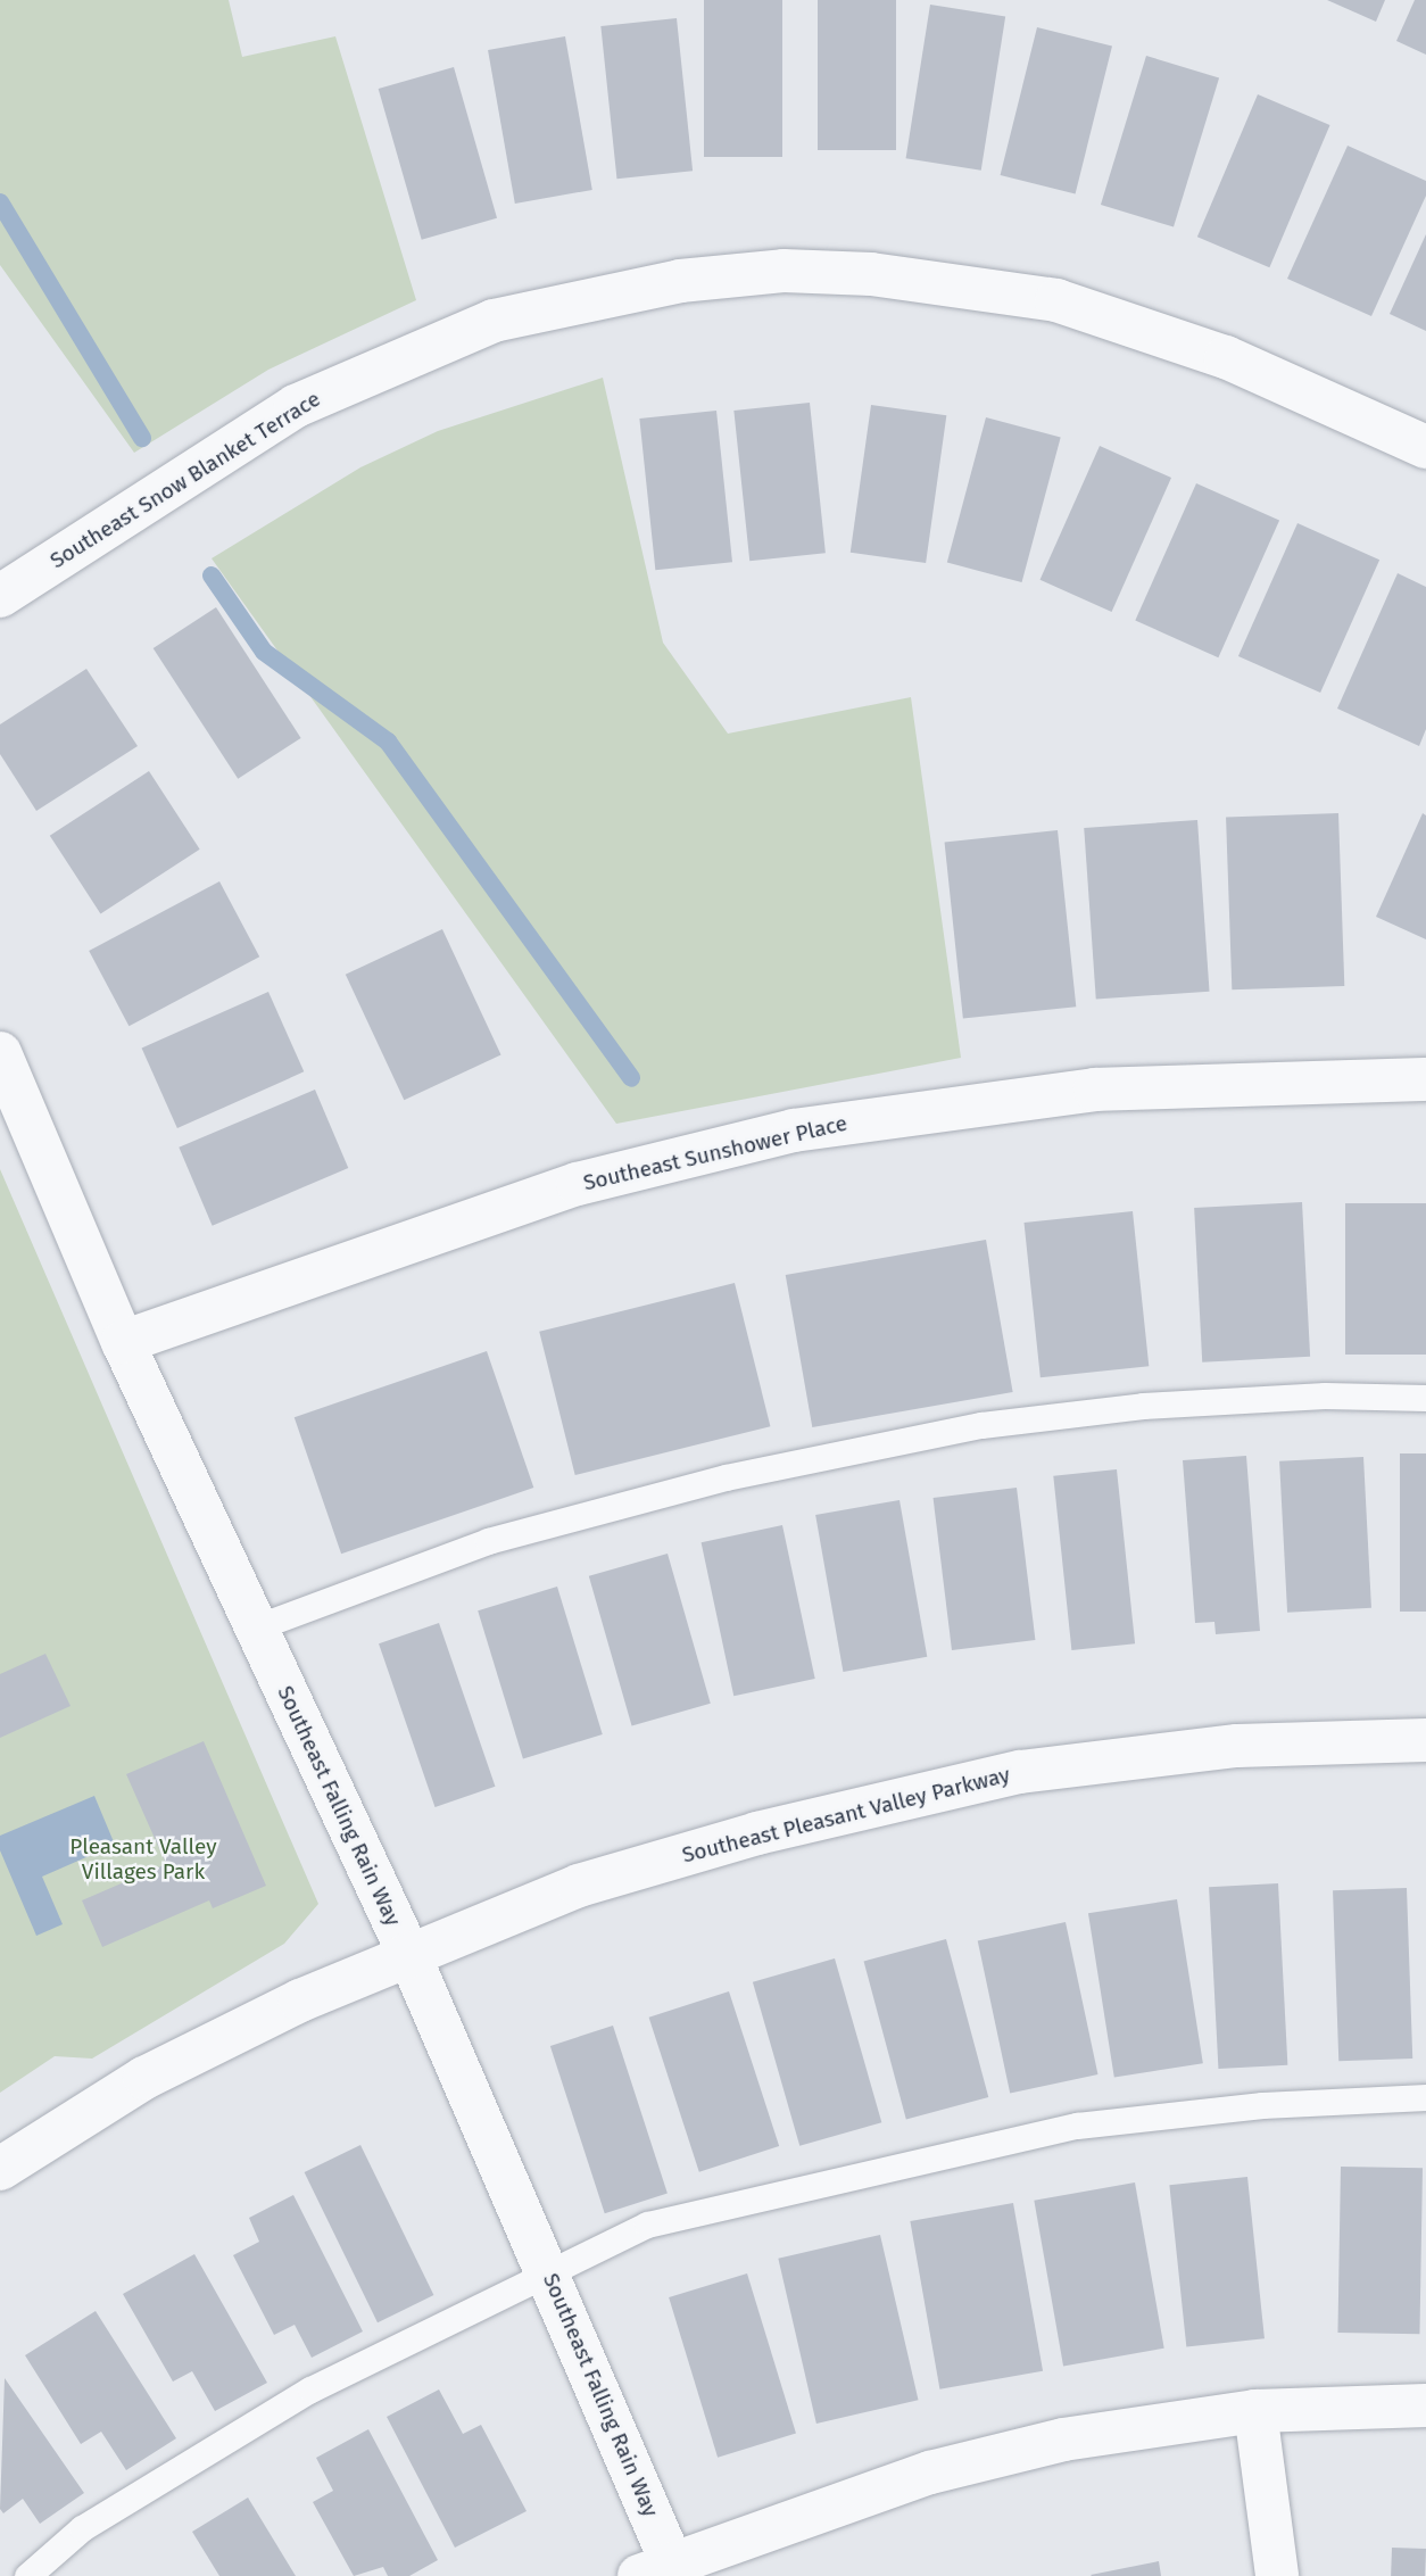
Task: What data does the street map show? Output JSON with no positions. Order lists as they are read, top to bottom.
{
  "streets": {
    "street": [
      "Southeast Snow Blanket Terrace",
      "Southeast Sunshower Place",
      "Southeast Falling Rain Way",
      "Southeast Pleasant Valley Parkway"
    ]
  },
  "crossings": [
    ["Southeast Sunshower Place", "Southeast Falling Rain Way"],
    ["Southeast Falling Rain Way", "Southeast Pleasant Valley Parkway"]
  ],
  "parks": ["Pleasant Valley Villages Park"]
}
